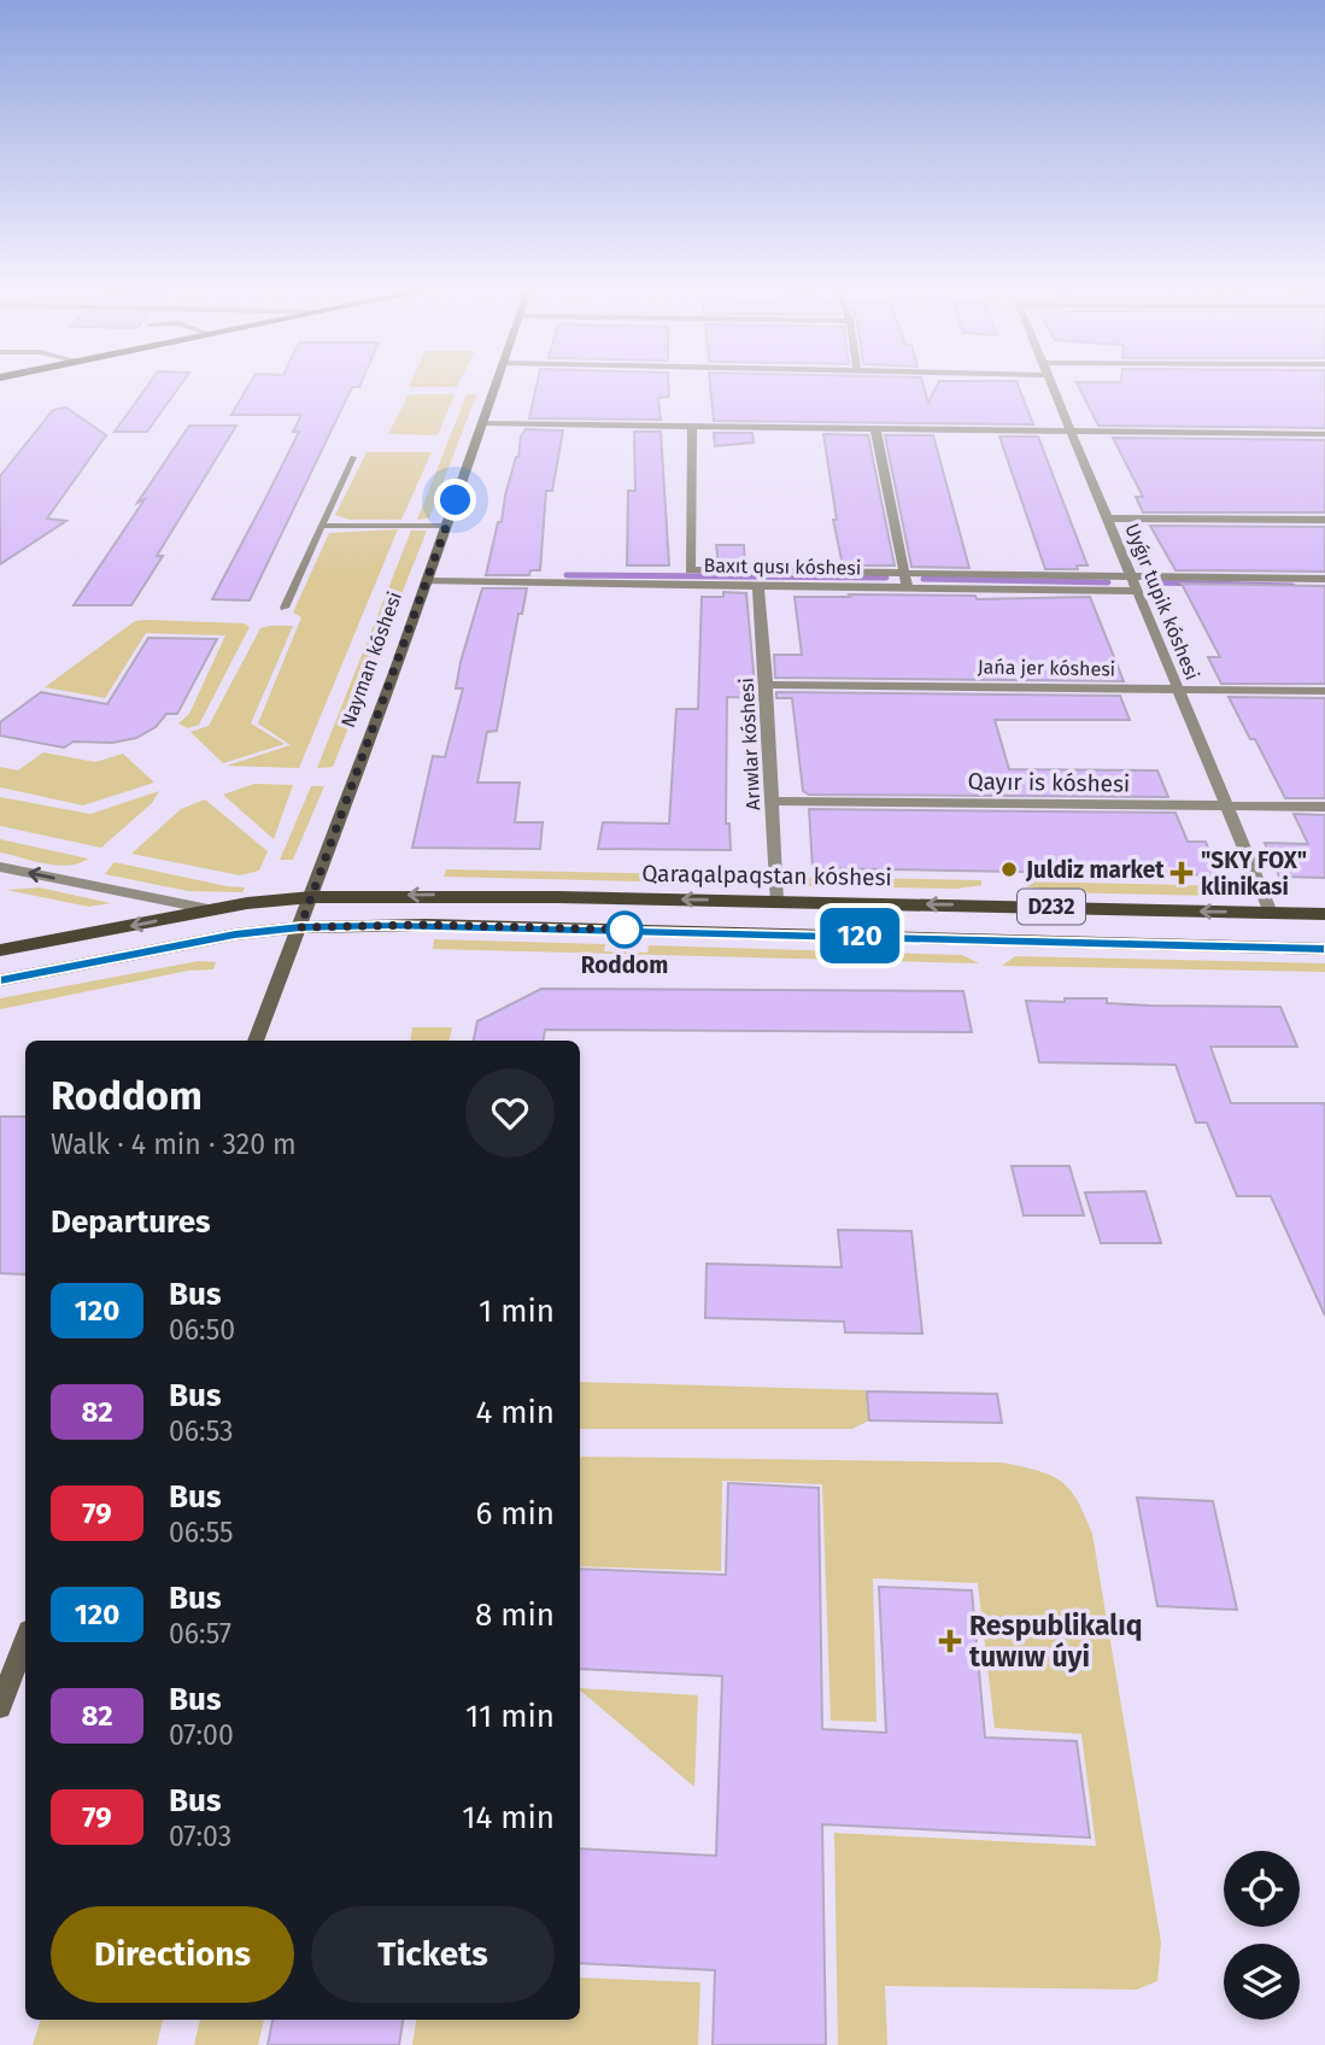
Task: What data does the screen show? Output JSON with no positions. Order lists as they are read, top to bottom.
{
  "streets": {
    "main road": ["Nayman kóshesi", "Qaraqalpaqstan kóshesi", "D232"],
    "street": [
      "Baxıt qusı kóshesi",
      "Uyǵır tupik kóshesi",
      "Jańa jer kóshesi",
      "Arıwlar kóshesi",
      "Qayır is kóshesi"
    ]
  },
  "crossings": [
    ["Baxıt qusı kóshesi", "Uyǵır tupik kóshesi"],
    ["Baxıt qusı kóshesi", "Nayman kóshesi"],
    ["Baxıt qusı kóshesi", "Arıwlar kóshesi"],
    ["Uyǵır tupik kóshesi", "Jańa jer kóshesi"],
    ["Uyǵır tupik kóshesi", "Qayır is kóshesi"],
    ["Uyǵır tupik kóshesi", "Qaraqalpaqstan kóshesi"],
    ["Nayman kóshesi", "Qaraqalpaqstan kóshesi"],
    ["Nayman kóshesi", "D232"],
    ["Jańa jer kóshesi", "Arıwlar kóshesi"],
    ["Arıwlar kóshesi", "Qayır is kóshesi"],
    ["Arıwlar kóshesi", "Qaraqalpaqstan kóshesi"]
  ],
  "places": {
    "other": ["Juldiz market", "Roddom"],
    "health": ["\"SKY FOX\" klinikasi", "Respublikalıq tuwıw úyi"]
  },
  "lines": ["bus line 120"],
  "page": {
    "on_map": "120",
    "heading": [
      ["Roddom", "Walk · 4 min · 320 m"],
      "Departures"
    ],
    "list": [
      {
        "mark": "120",
        "name": "Bus",
        "note": "06:50",
        "value": "1 min"
      },
      {
        "mark": "82",
        "name": "Bus",
        "note": "06:53",
        "value": "4 min"
      },
      {
        "mark": "79",
        "name": "Bus",
        "note": "06:55",
        "value": "6 min"
      },
      {
        "mark": "120",
        "name": "Bus",
        "note": "06:57",
        "value": "8 min"
      },
      {
        "mark": "82",
        "name": "Bus",
        "note": "07:00",
        "value": "11 min"
      },
      {
        "mark": "79",
        "name": "Bus",
        "note": "07:03",
        "value": "14 min"
      }
    ],
    "buttons": ["Directions", "Tickets"]
  }
}
